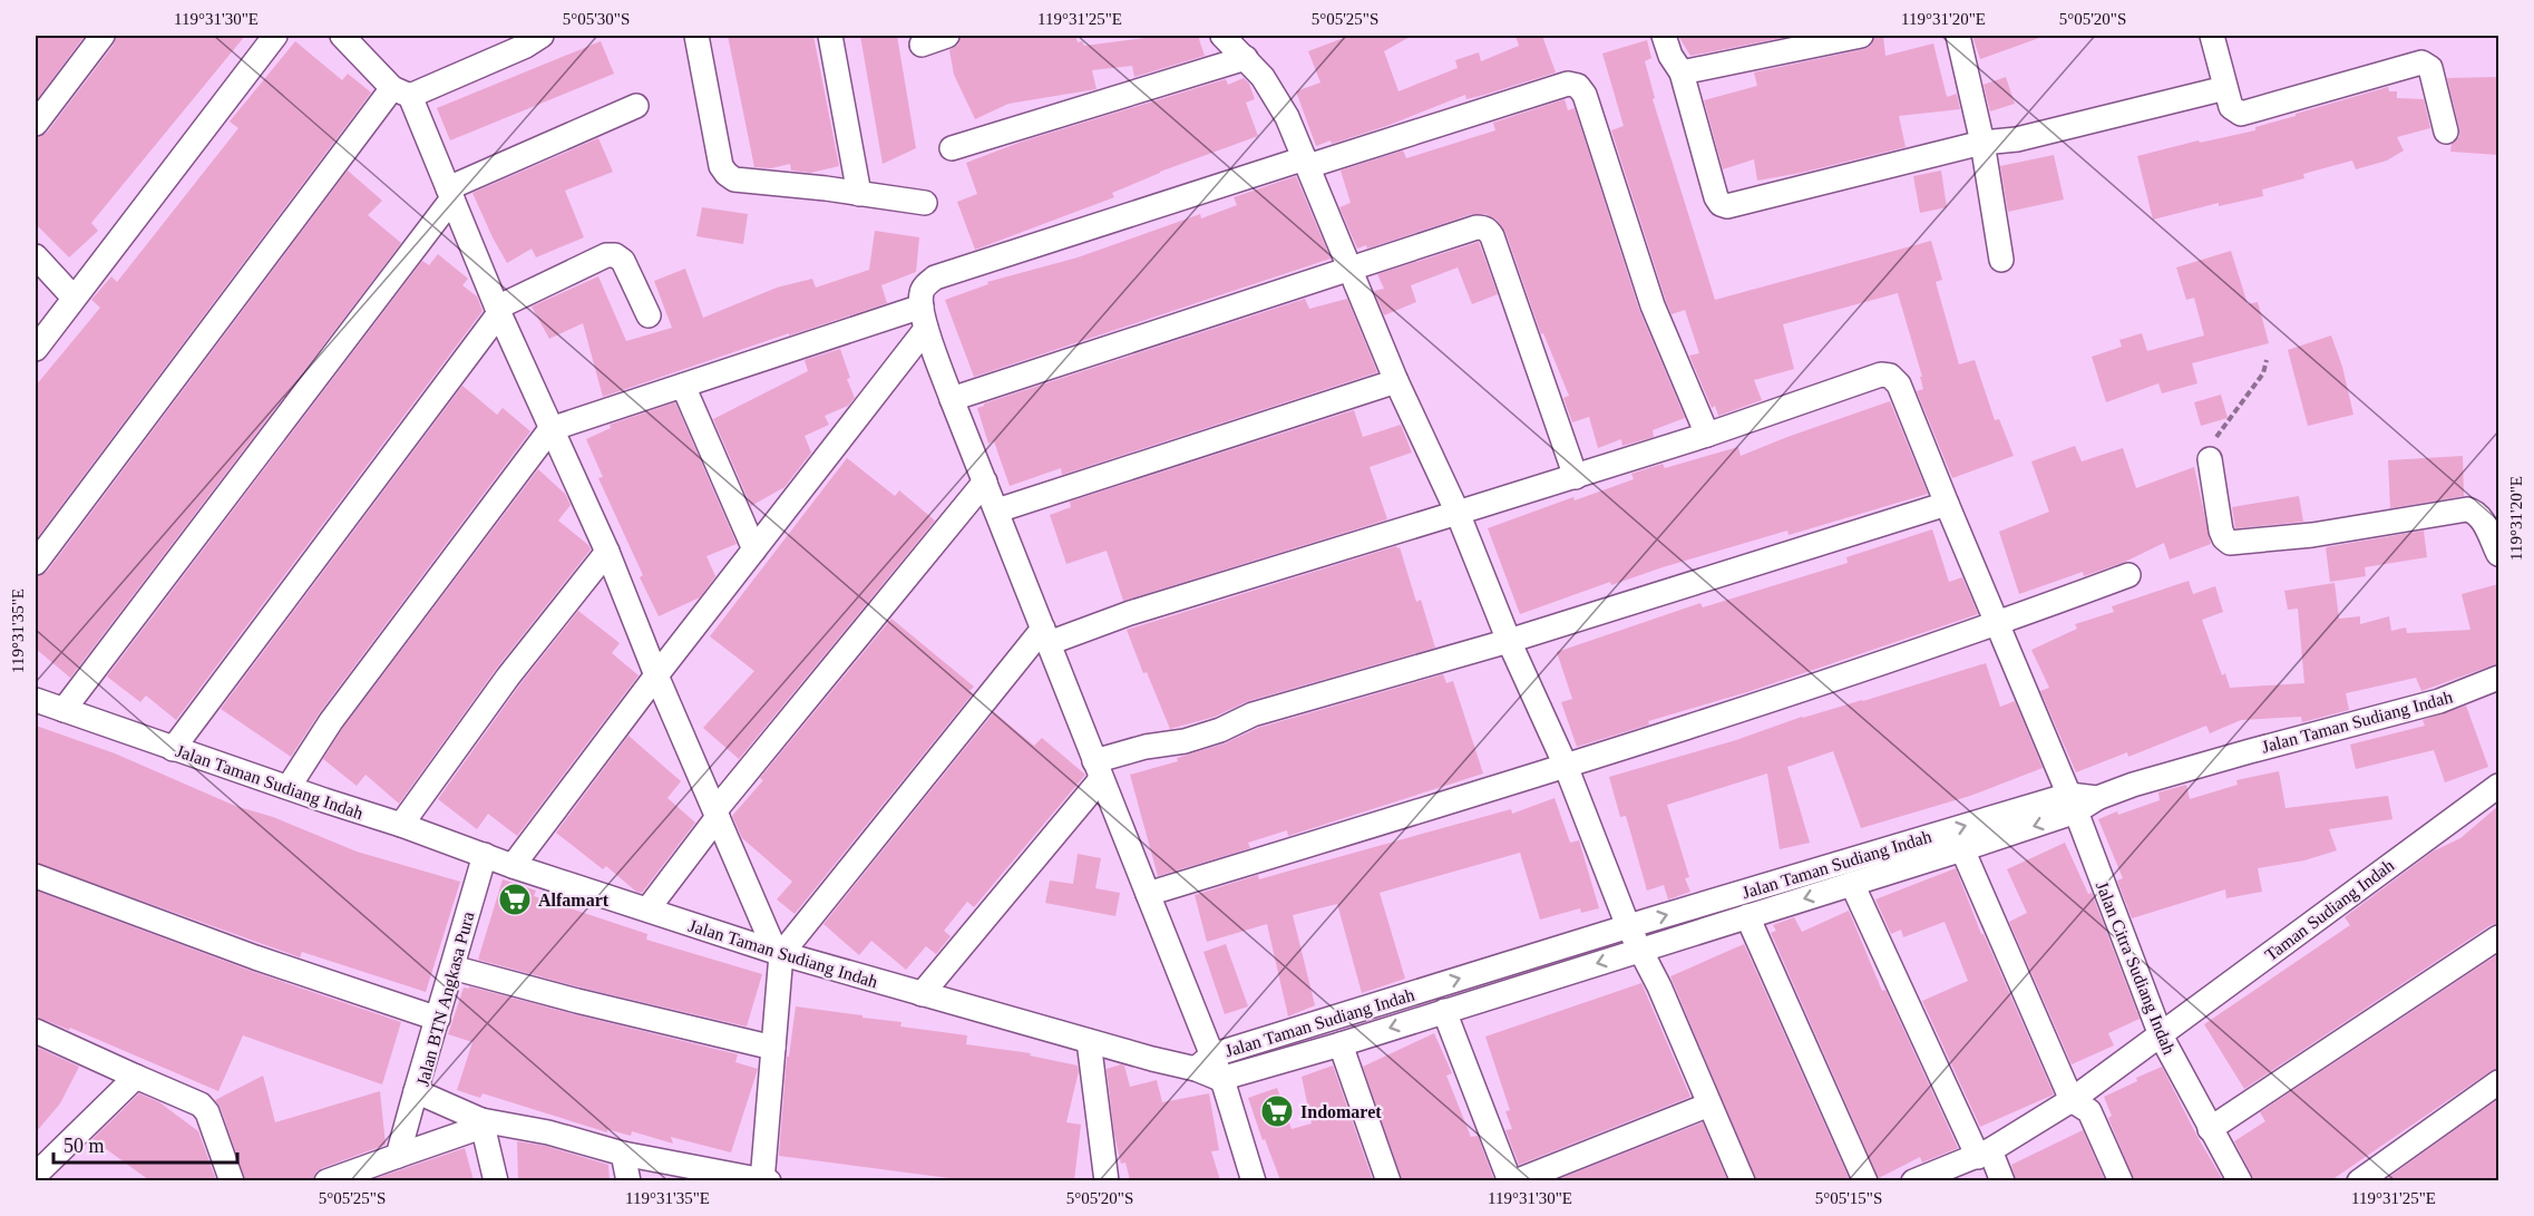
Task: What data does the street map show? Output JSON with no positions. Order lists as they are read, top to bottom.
{
  "streets": {
    "street": [
      "Jalan Taman Sudiang Indah",
      "Taman Sudiang Indah",
      "Jalan Citra Sudiang Indah",
      "Jalan BTN Angkasa Pura"
    ]
  },
  "crossings": [
    ["Jalan Taman Sudiang Indah", "Jalan Citra Sudiang Indah"],
    ["Jalan Taman Sudiang Indah", "Jalan BTN Angkasa Pura"],
    ["Taman Sudiang Indah", "Jalan Citra Sudiang Indah"]
  ],
  "places": {
    "supermarket": ["Alfamart", "Indomaret"]
  },
  "scale_bar": "50 m",
  "coordinates": [
    "119°31'30\"E",
    "5°05'30\"S",
    "119°31'25\"E",
    "5°05'25\"S",
    "119°31'20\"E",
    "5°05'20\"S",
    "119°31'35\"E",
    "5°05'15\"S"
  ]
}
